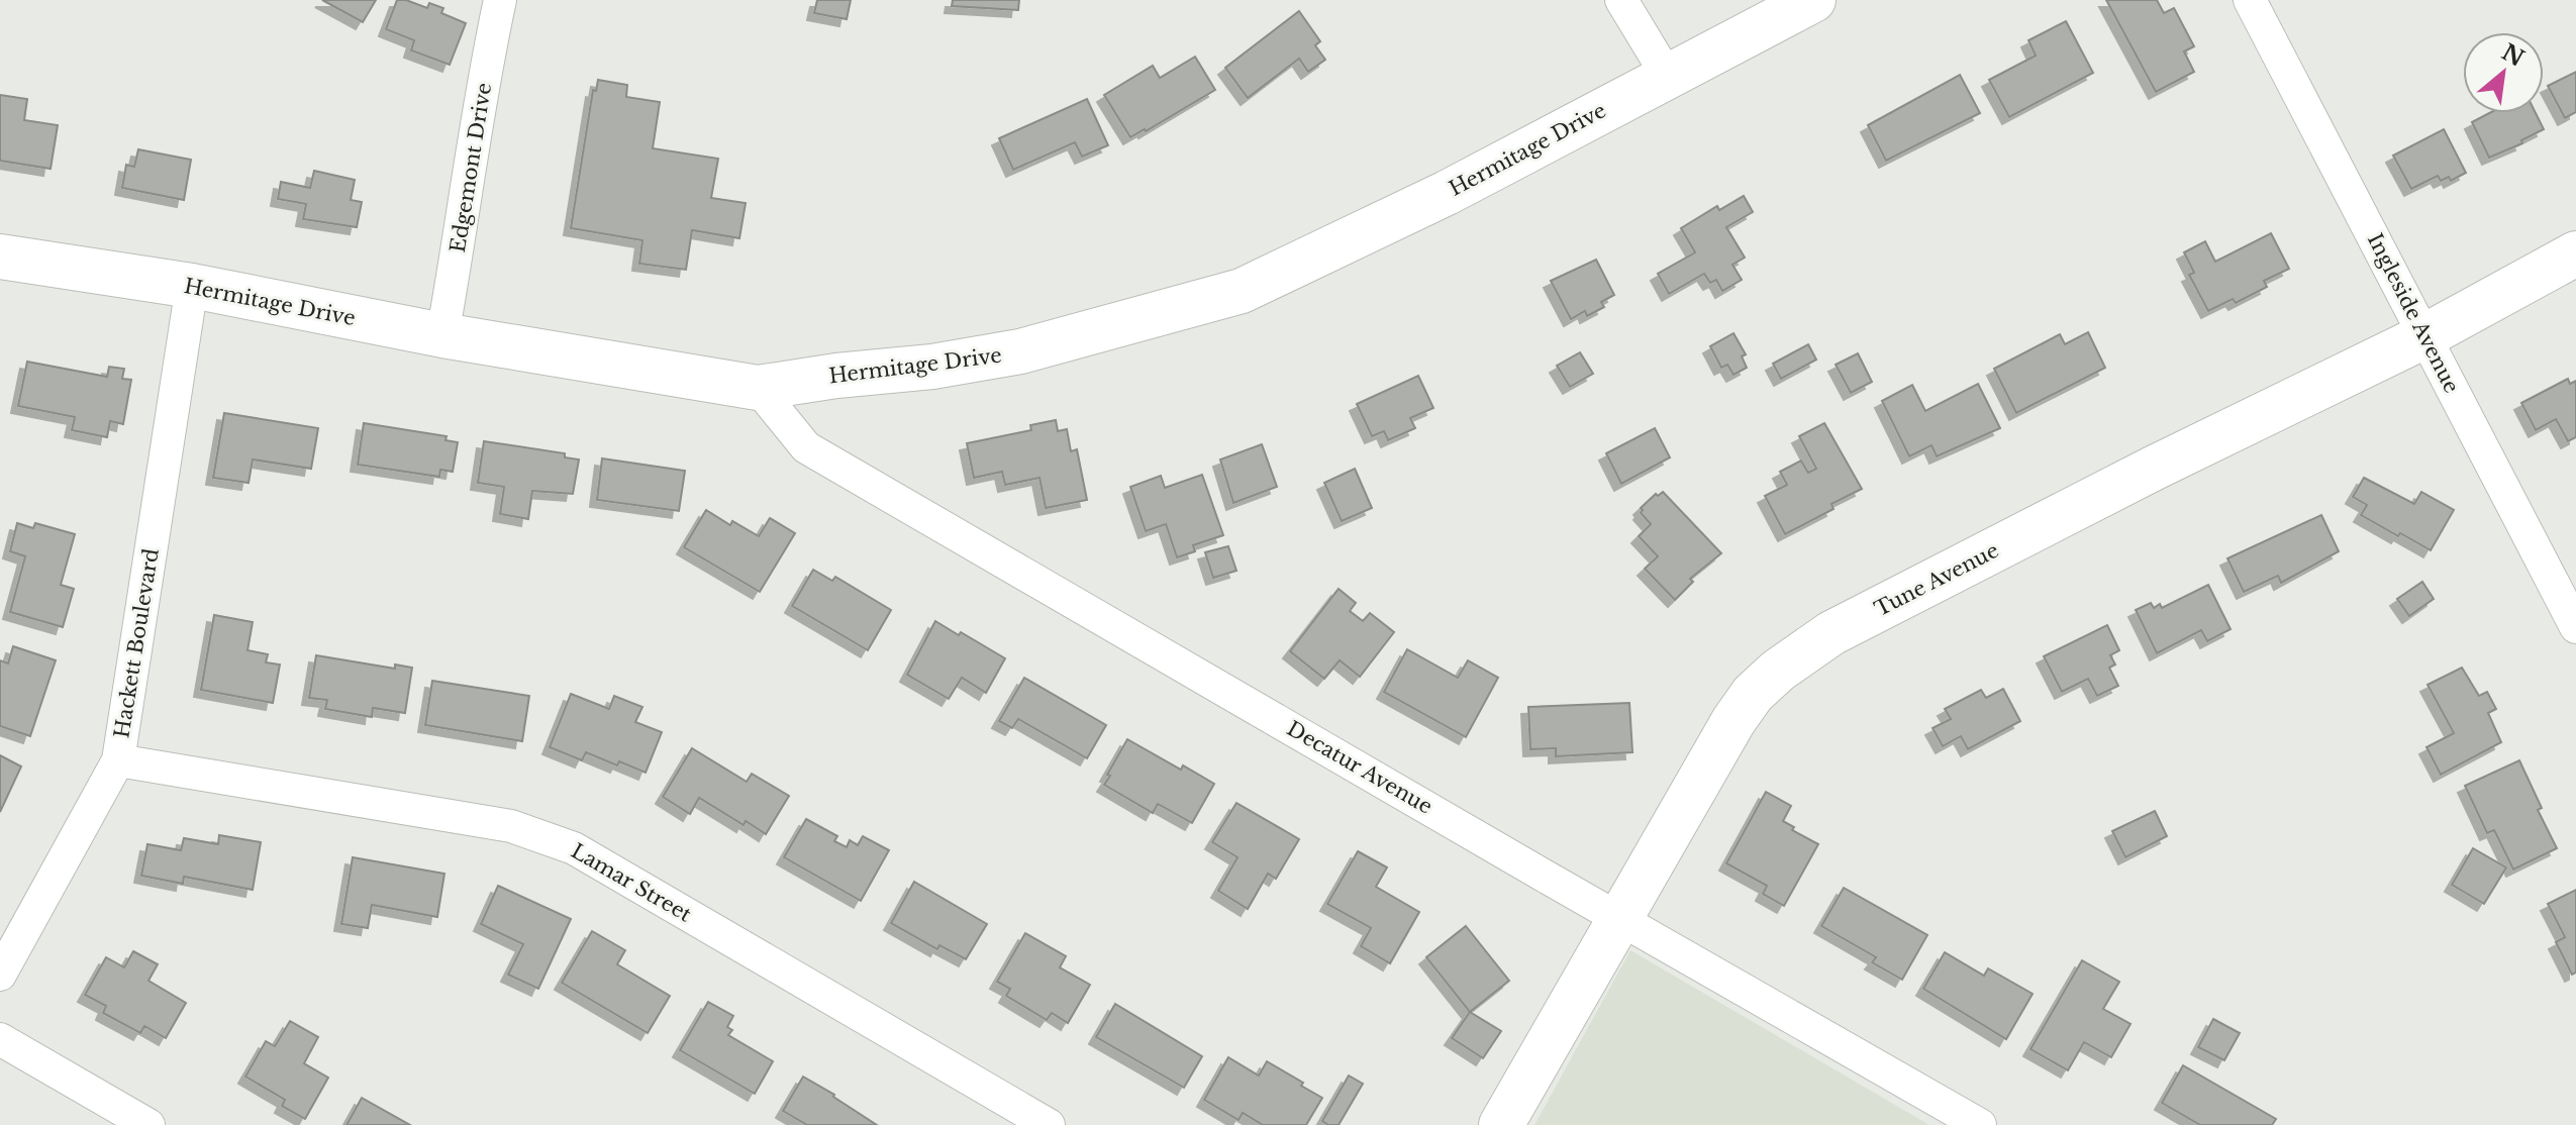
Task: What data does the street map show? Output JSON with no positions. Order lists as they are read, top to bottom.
{
  "streets": {
    "street": [
      "Hermitage Drive",
      "Edgemont Drive",
      "Ingleside Avenue",
      "Tune Avenue",
      "Hackett Boulevard",
      "Decatur Avenue",
      "Lamar Street"
    ]
  },
  "crossings": [
    ["Hermitage Drive", "Edgemont Drive"],
    ["Hermitage Drive", "Hackett Boulevard"],
    ["Hermitage Drive", "Decatur Avenue"],
    ["Ingleside Avenue", "Tune Avenue"],
    ["Tune Avenue", "Decatur Avenue"],
    ["Hackett Boulevard", "Lamar Street"]
  ],
  "north": "top right"
}
